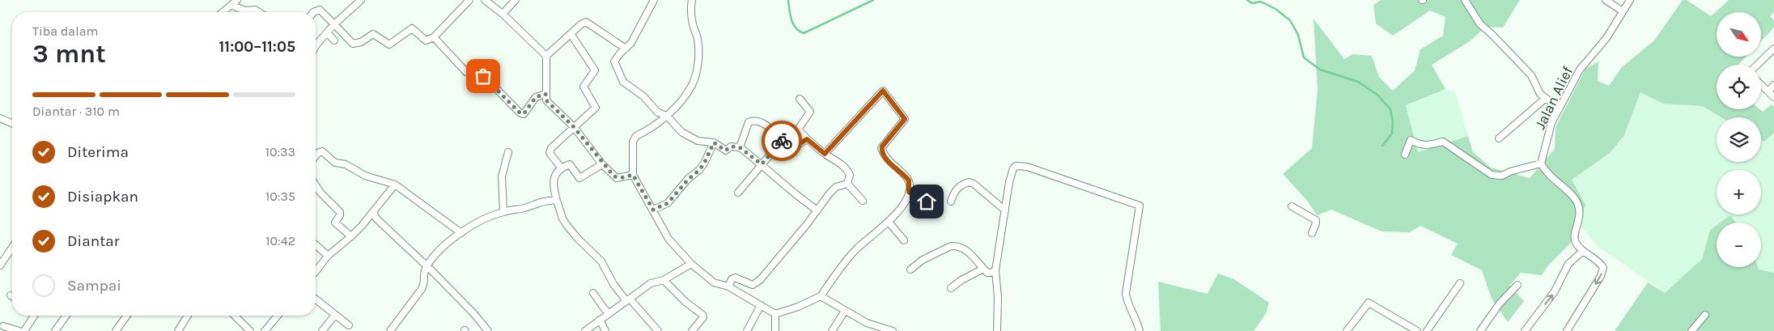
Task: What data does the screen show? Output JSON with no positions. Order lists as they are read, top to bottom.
{
  "streets": {
    "street": ["Jalan Alief"]
  },
  "north": "bottom right",
  "page": {
    "map_buttons": ["+", "−"],
    "heading": ["3 mnt", "Tiba dalam", "11:00–11:05"],
    "bar": "Diantar · 310 m",
    "list": [
      ["Diterima", "10:33"],
      ["Disiapkan", "10:35"],
      ["Diantar", "10:42"],
      "Sampai"
    ]
  }
}
